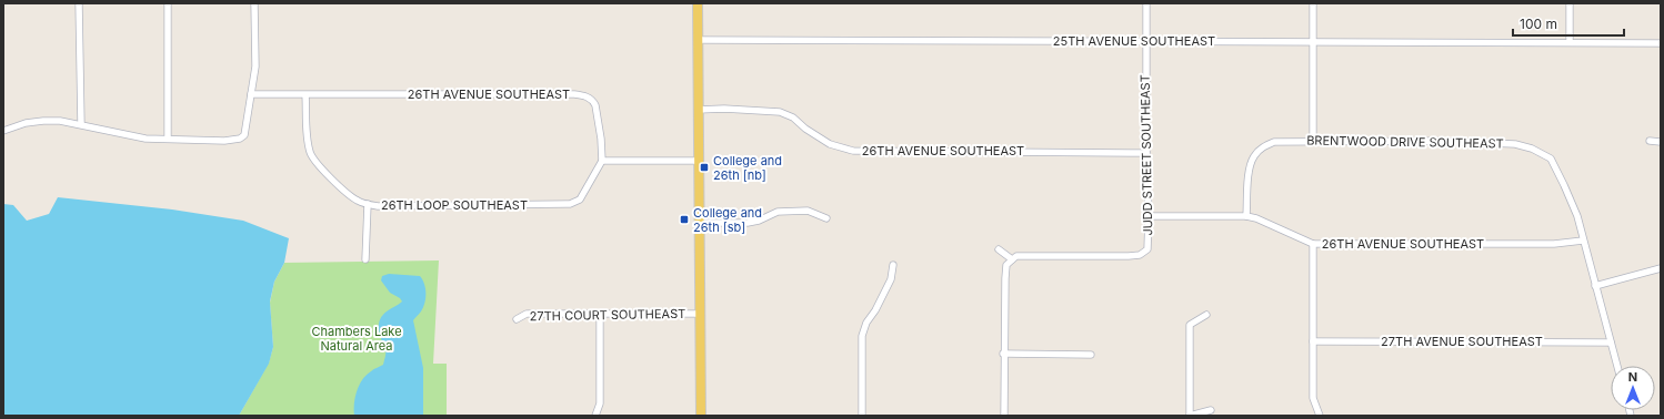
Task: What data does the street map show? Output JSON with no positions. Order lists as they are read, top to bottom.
{
  "streets": {
    "street": [
      "25TH AVENUE SOUTHEAST",
      "26TH AVENUE SOUTHEAST",
      "BRENTWOOD DRIVE SOUTHEAST",
      "JUDD STREET SOUTHEAST",
      "26TH LOOP SOUTHEAST",
      "27TH COURT SOUTHEAST",
      "27TH AVENUE SOUTHEAST"
    ]
  },
  "crossings": [
    ["25TH AVENUE SOUTHEAST", "JUDD STREET SOUTHEAST"],
    ["26TH AVENUE SOUTHEAST", "BRENTWOOD DRIVE SOUTHEAST"],
    ["26TH AVENUE SOUTHEAST", "JUDD STREET SOUTHEAST"],
    ["26TH AVENUE SOUTHEAST", "26TH LOOP SOUTHEAST"],
    ["BRENTWOOD DRIVE SOUTHEAST", "27TH AVENUE SOUTHEAST"]
  ],
  "parks": ["Chambers Lake Natural Area"],
  "places": {
    "transit": ["College and 26th [nb]", "College and 26th [sb]"]
  },
  "scale_bar": "100 m",
  "north": "top"
}
